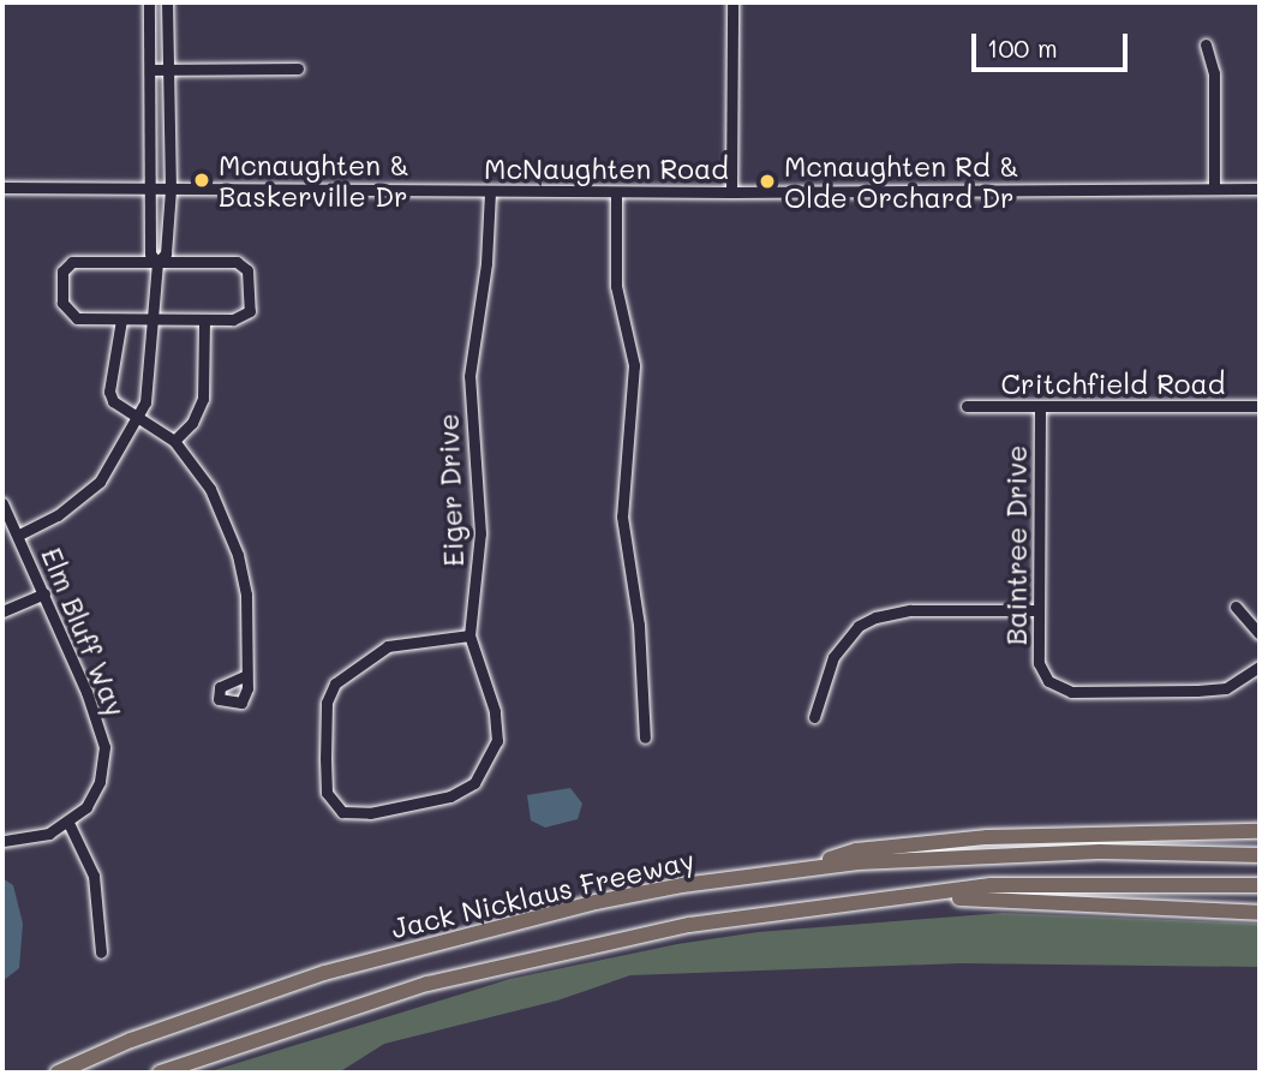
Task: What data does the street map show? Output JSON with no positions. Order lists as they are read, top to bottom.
{
  "streets": {
    "highway": ["Jack Nicklaus Freeway"],
    "street": [
      "McNaughten Road",
      "Critchfield Road",
      "Eiger Drive",
      "Baintree Drive",
      "Elm Bluff Way"
    ]
  },
  "crossings": [
    ["McNaughten Road", "Eiger Drive"],
    ["Critchfield Road", "Baintree Drive"]
  ],
  "places": ["Mcnaughten & Baskerville Dr", "Mcnaughten Rd & Olde Orchard Dr"],
  "scale_bar": "100 m"
}
